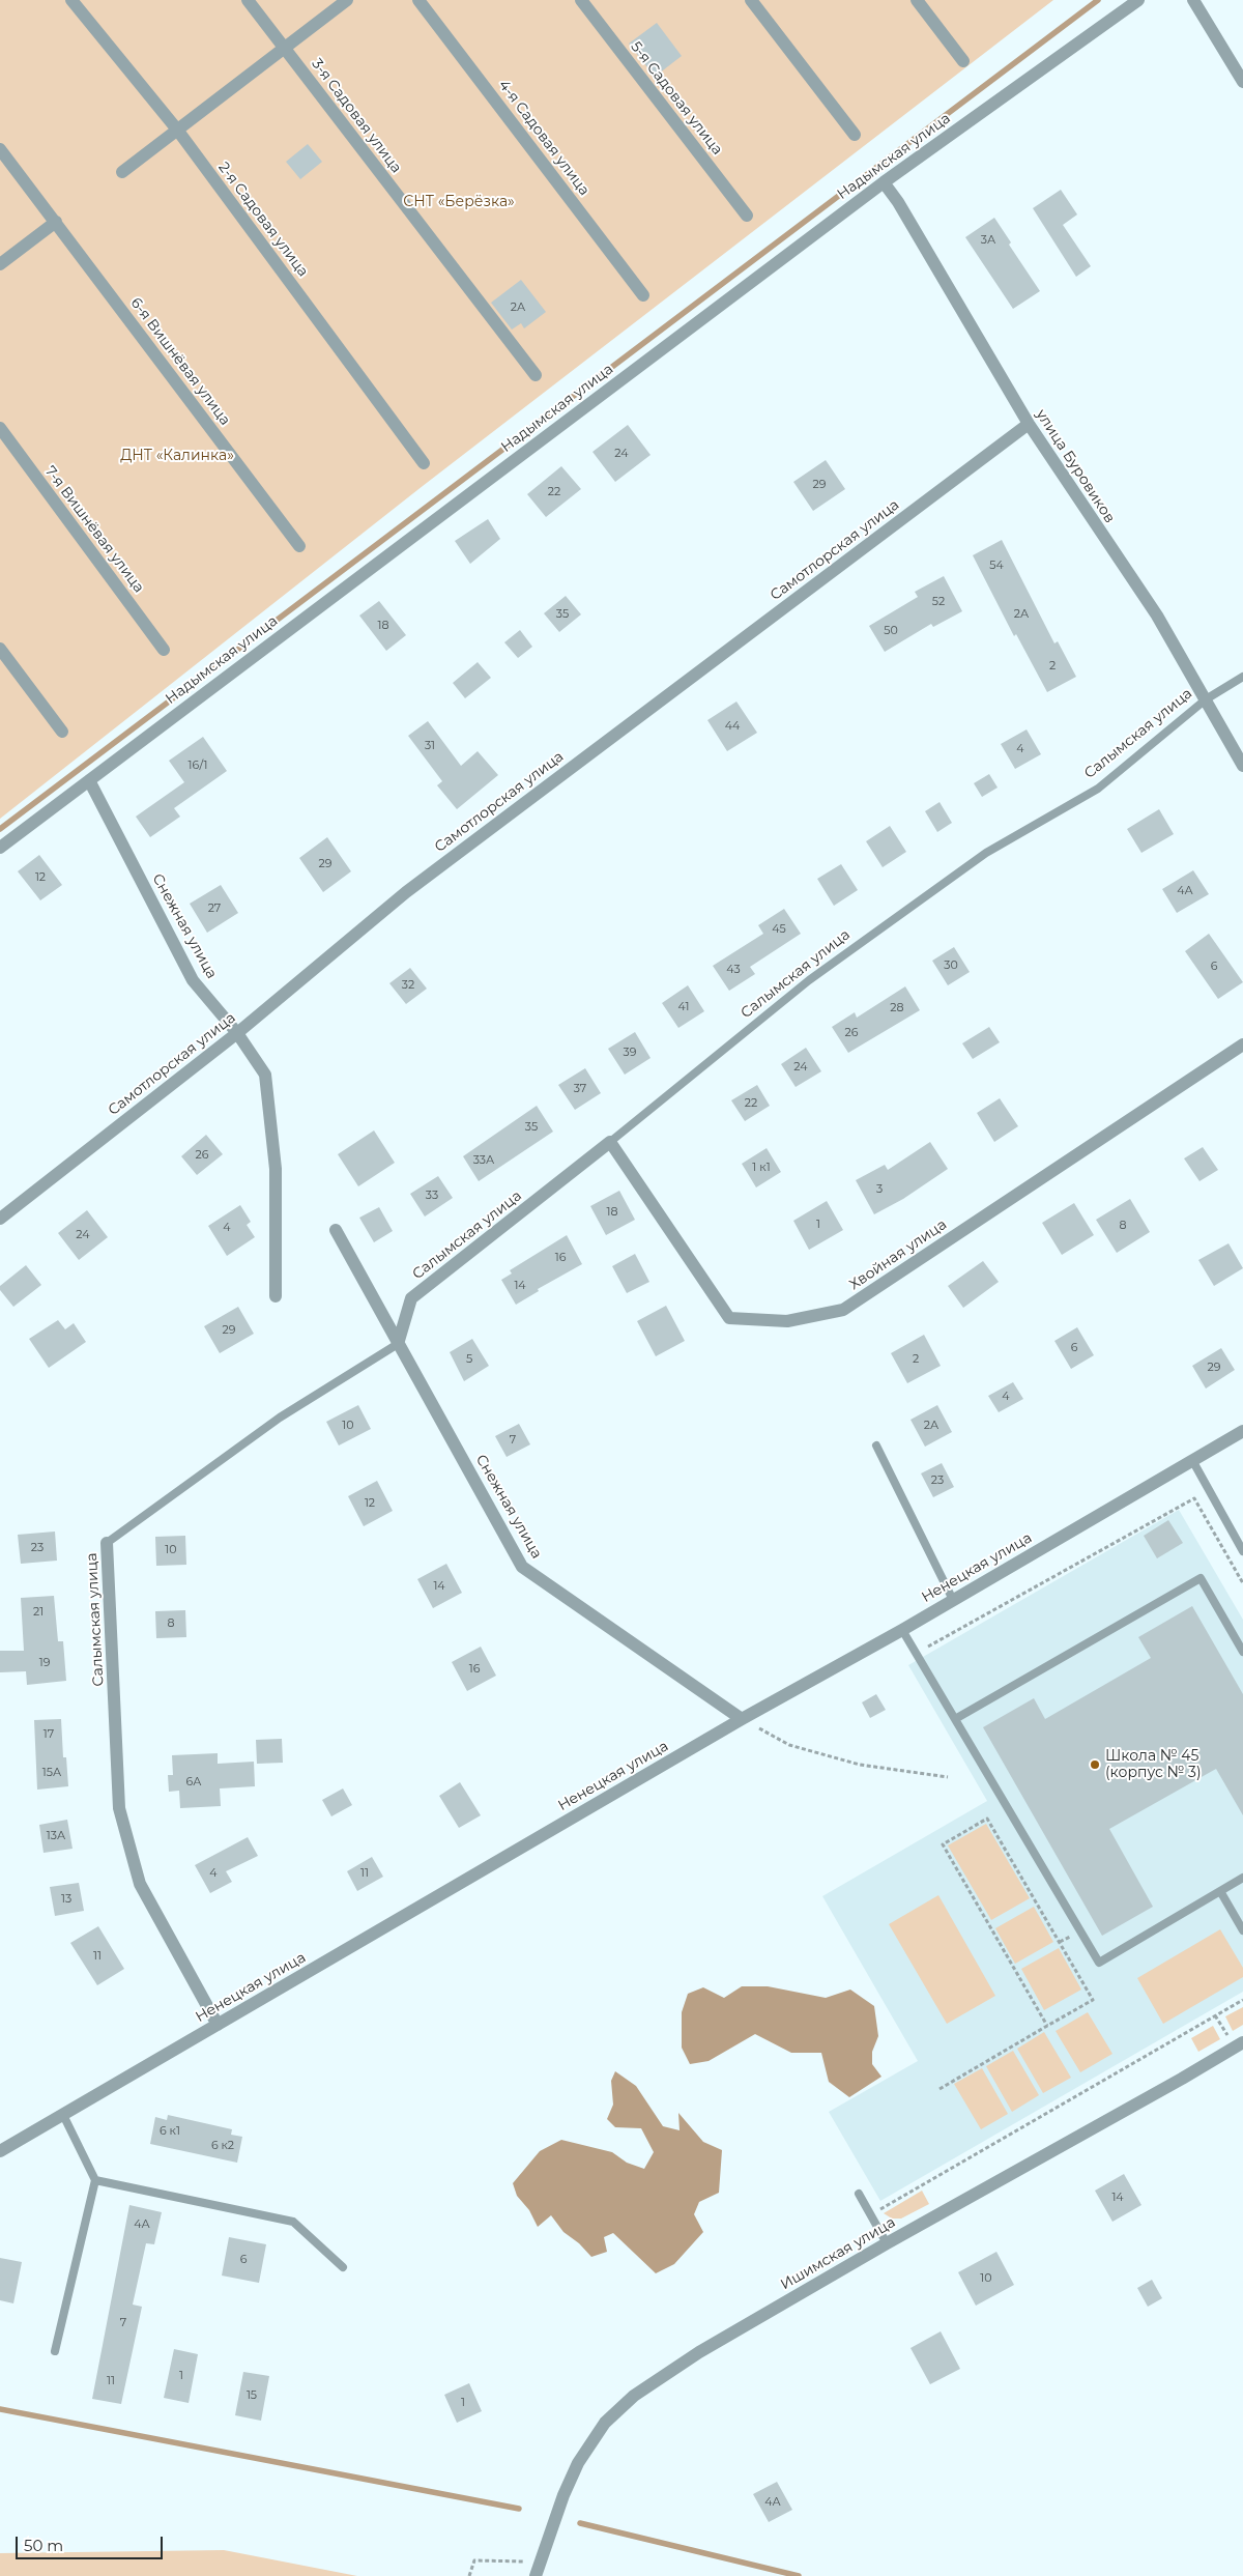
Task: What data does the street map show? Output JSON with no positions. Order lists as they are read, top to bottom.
{
  "streets": {
    "street": [
      "5-я Садовая улица",
      "3-я Садовая улица",
      "4-я Садовая улица",
      "Надымская улица",
      "2-я Садовая улица",
      "6-я Вишнёвая улица",
      "улица Буровиков",
      "7-я Вишнёвая улица",
      "Самотлорская улица",
      "Салымская улица",
      "Снежная улица",
      "Хвойная улица",
      "Ненецкая улица",
      "Ишимская улица"
    ]
  },
  "crossings": [
    ["Надымская улица", "улица Буровиков"],
    ["Надымская улица", "Снежная улица"],
    ["улица Буровиков", "Самотлорская улица"],
    ["улица Буровиков", "Салымская улица"],
    ["Самотлорская улица", "Снежная улица"],
    ["Салымская улица", "Снежная улица"],
    ["Салымская улица", "Хвойная улица"],
    ["Салымская улица", "Ненецкая улица"],
    ["Снежная улица", "Ненецкая улица"]
  ],
  "parks": ["СНТ «Берёзка»", "ДНТ «Калинка»"],
  "places": ["Школа № 45 (корпус № 3)"],
  "house_numbers": [
    "3А",
    "2А",
    "24",
    "29",
    "22",
    "54",
    "52",
    "35",
    "2А",
    "18",
    "50",
    "2",
    "44",
    "31",
    "4",
    "16/1",
    "29",
    "12",
    "4А",
    "27",
    "45",
    "30",
    "6",
    "43",
    "32",
    "41",
    "28",
    "26",
    "39",
    "24",
    "37",
    "22",
    "35",
    "26",
    "33А",
    "1 к1",
    "3",
    "33",
    "18",
    "1",
    "8",
    "4",
    "24",
    "16",
    "14",
    "29",
    "6",
    "5",
    "2",
    "29",
    "4",
    "10",
    "2А",
    "7",
    "23",
    "12",
    "23",
    "10",
    "14",
    "21",
    "8",
    "19",
    "16",
    "17",
    "15А",
    "6А",
    "13А",
    "4",
    "11",
    "13",
    "11",
    "6 к1",
    "6 к2",
    "14",
    "4А",
    "6",
    "10",
    "7",
    "1",
    "11",
    "15",
    "1",
    "4А"
  ],
  "scale_bar": "50 m"
}
